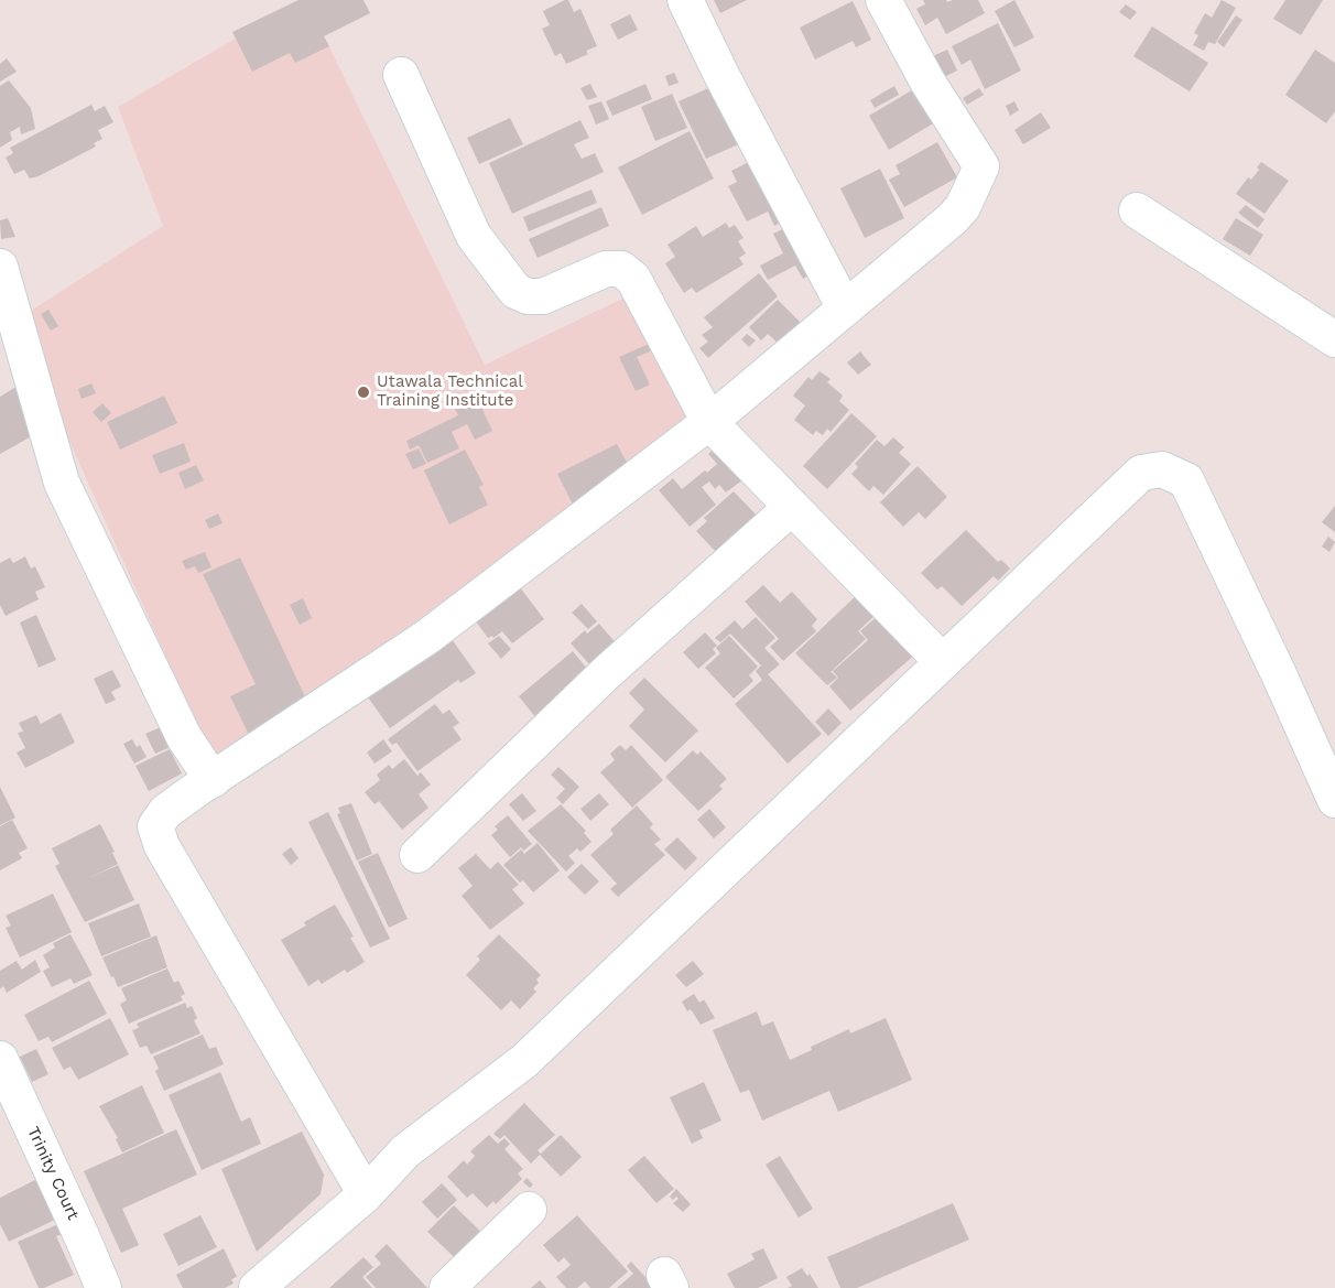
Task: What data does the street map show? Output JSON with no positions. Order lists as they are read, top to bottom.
{
  "streets": {
    "street": ["Trinity Court"]
  },
  "places": ["Utawala Technical Training Institute"]
}
